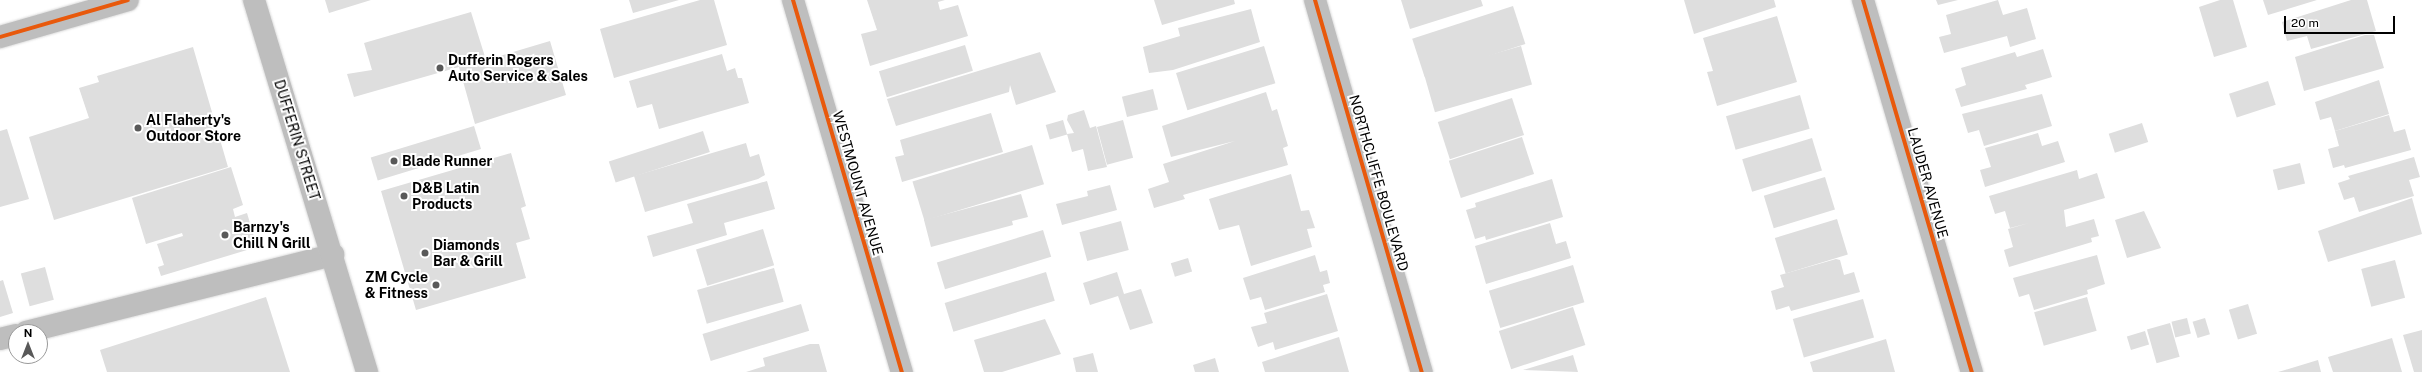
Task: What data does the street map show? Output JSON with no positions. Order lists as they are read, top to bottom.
{
  "streets": {
    "street": [
      "DUFFERIN STREET",
      "WESTMOUNT AVENUE",
      "NORTHCLIFFE BOULEVARD",
      "LAUDER AVENUE"
    ]
  },
  "places": [
    "Dufferin Rogers Auto Service & Sales",
    "Al Flaherty's Outdoor Store",
    "Blade Runner",
    "D&B Latin Products",
    "Barnzy's Chill N Grill",
    "Diamonds Bar & Grill",
    "ZM Cycle & Fitness"
  ],
  "scale_bar": "20 m",
  "north": "top"
}
